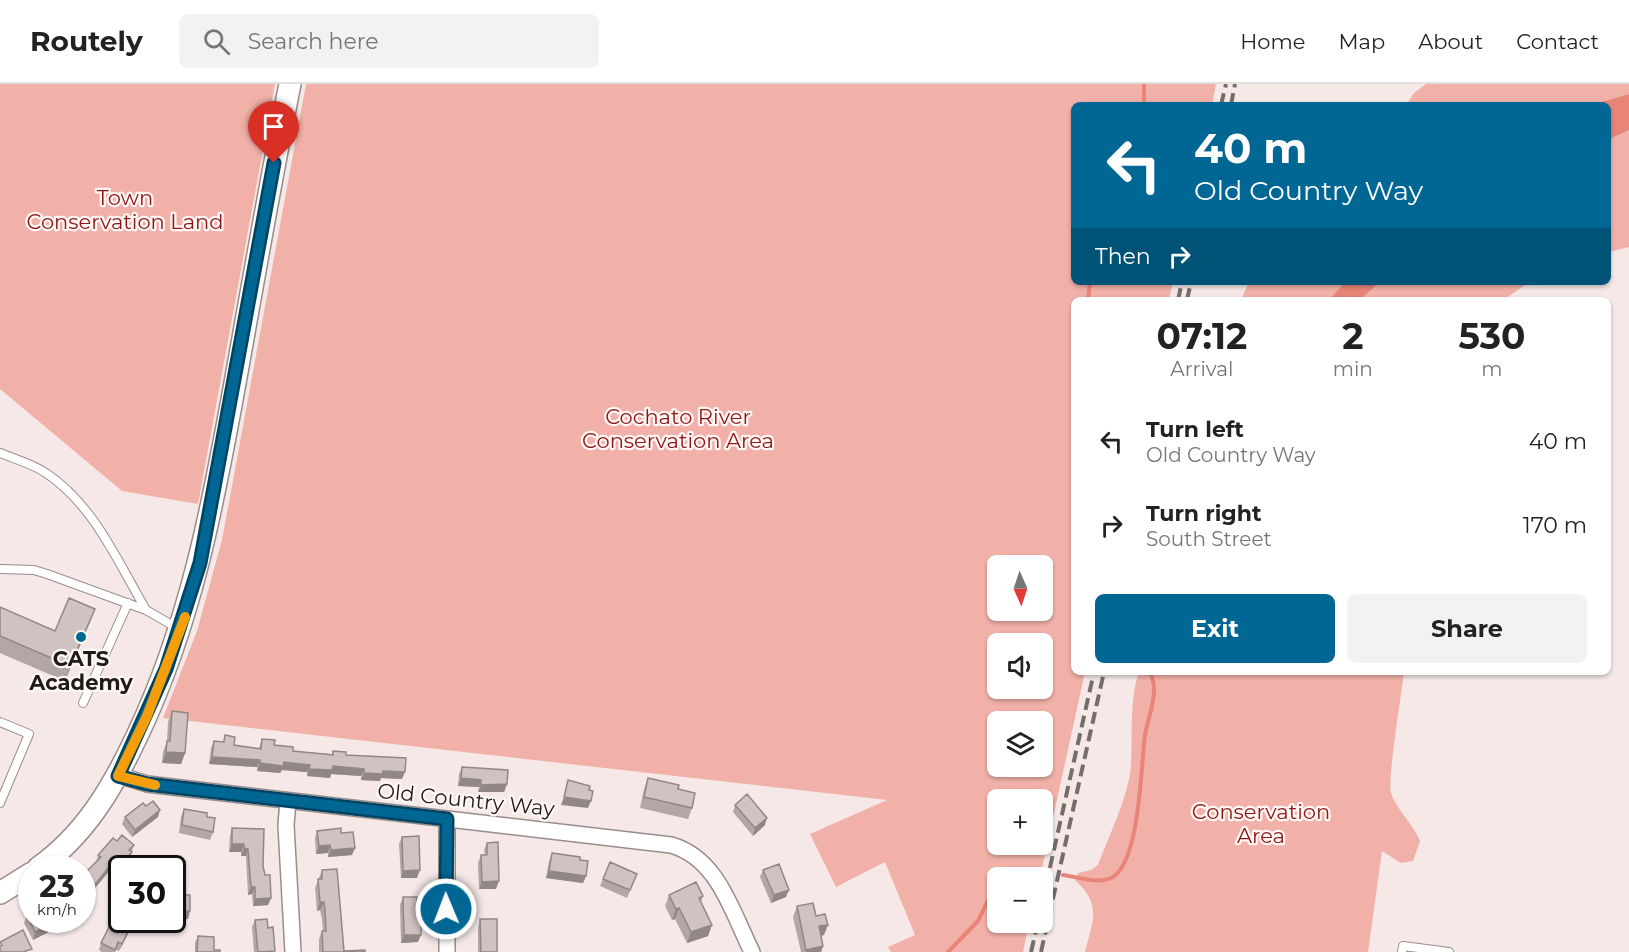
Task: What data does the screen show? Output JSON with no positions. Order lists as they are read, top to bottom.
{
  "streets": {
    "street": ["Old Country Way"]
  },
  "parks": ["Town Conservation Land", "Cochato River Conservation Area", "Conservation Area"],
  "places": ["CATS Academy"],
  "north": "bottom",
  "page": {
    "header": "Routely",
    "search": "Search here",
    "nav": [
      "Home",
      "Map",
      "About",
      "Contact"
    ],
    "turn": ["40 m", "Old Country Way"],
    "then": "Then",
    "eta": [
      "07:12",
      "Arrival",
      "2",
      "min",
      "530",
      "m"
    ],
    "list": [
      {
        "name": "Turn left",
        "note": "Old Country Way",
        "value": "40 m"
      },
      {
        "name": "Turn right",
        "note": "South Street",
        "value": "170 m"
      }
    ],
    "map_buttons": ["+", "−"],
    "buttons": ["Exit", "Share"],
    "speed": "23 km/h",
    "limit": "30"
  }
}
